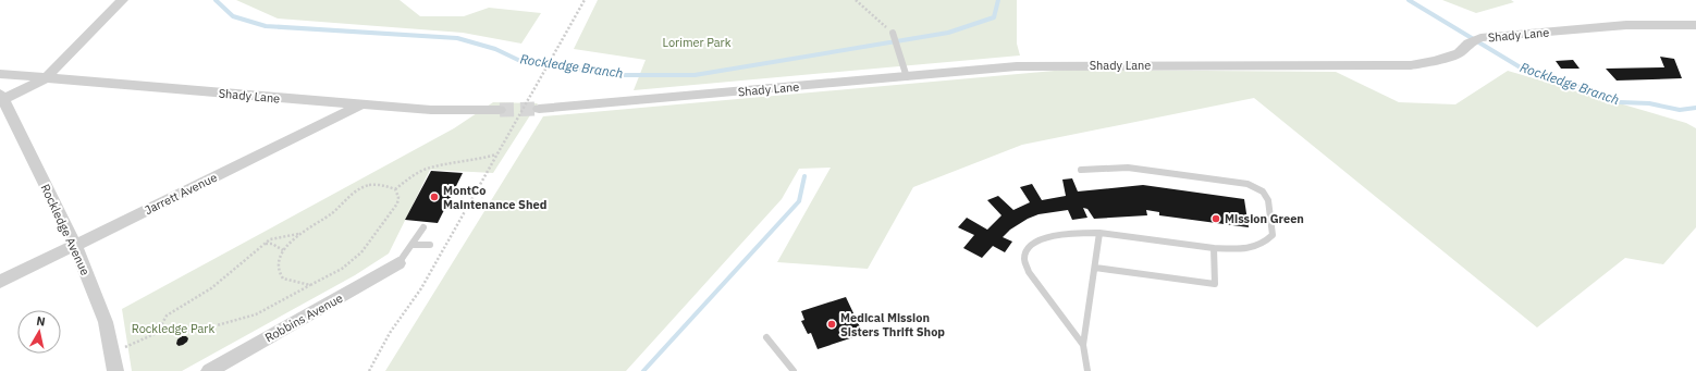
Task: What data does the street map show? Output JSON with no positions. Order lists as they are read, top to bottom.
{
  "streets": {
    "street": [
      "Shady Lane",
      "Jarrett Avenue",
      "Rockledge Avenue",
      "Robbins Avenue"
    ]
  },
  "crossings": [
    ["Shady Lane", "Jarrett Avenue"],
    ["Jarrett Avenue", "Rockledge Avenue"]
  ],
  "water": ["Rockledge Branch"],
  "parks": ["Lorimer Park", "Rockledge Park"],
  "places": ["MontCo Maintenance Shed", "Mission Green", "Medical Mission Sisters Thrift Shop"],
  "north": "top"
}
